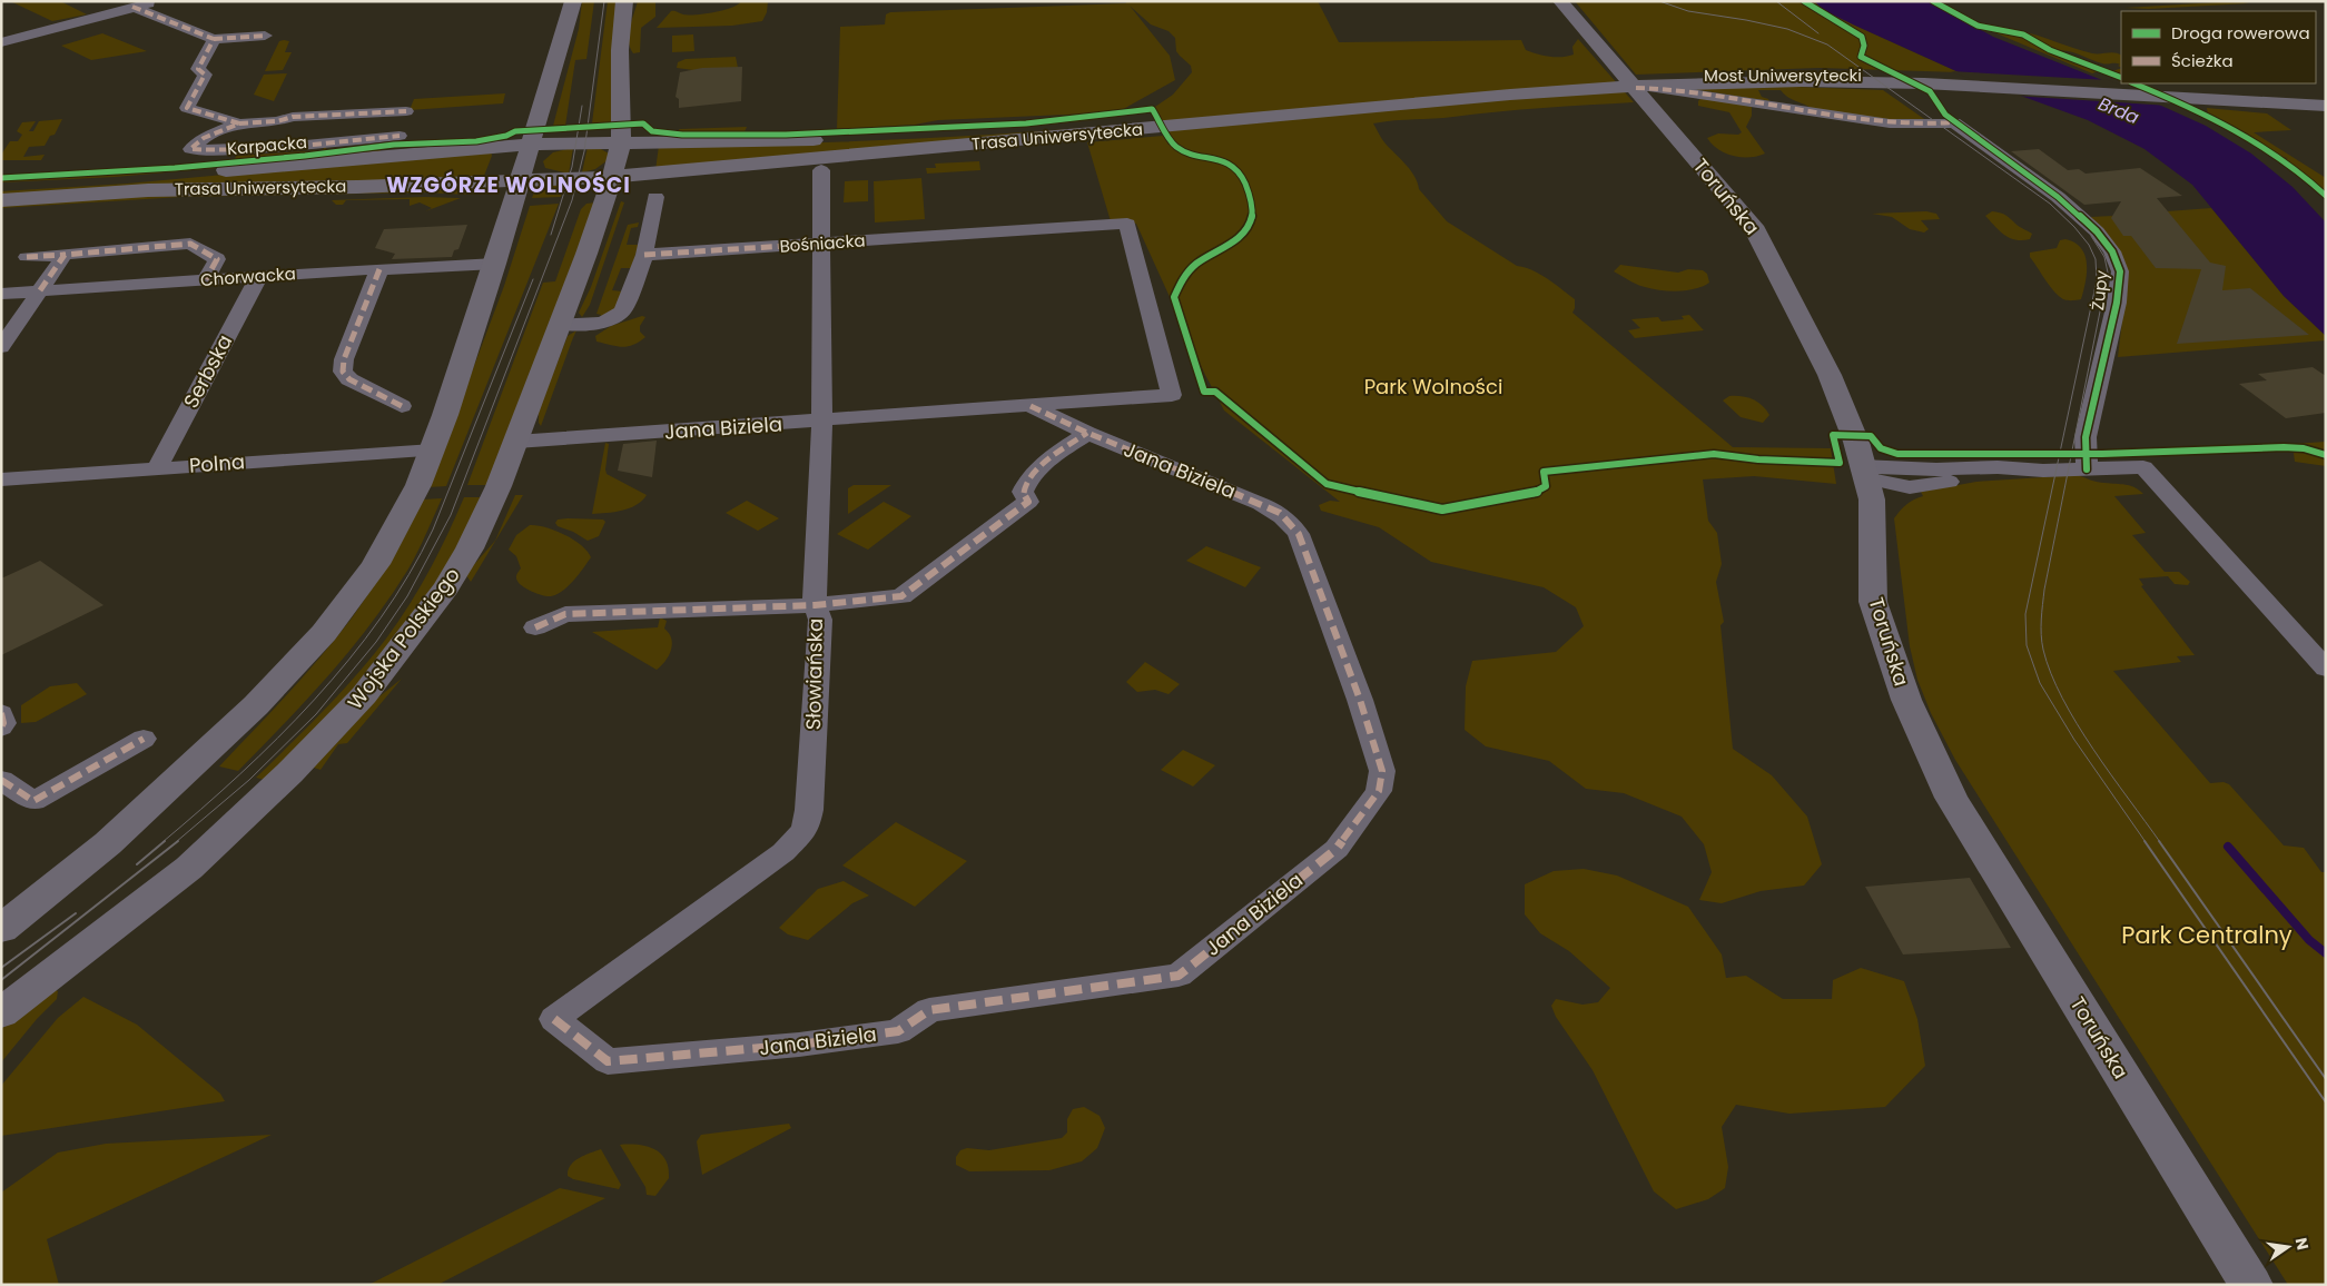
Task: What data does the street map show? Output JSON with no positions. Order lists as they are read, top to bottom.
{
  "streets": {
    "main road": [
      "Most Uniwersytecki",
      "Trasa Uniwersytecka",
      "Toruńska",
      "Wojska Polskiego"
    ],
    "street": [
      "Karpacka",
      "Bośniacka",
      "Chorwacka",
      "Żupy",
      "Serbska",
      "Jana Biziela",
      "Polna",
      "Słowiańska"
    ]
  },
  "crossings": [
    ["Most Uniwersytecki", "Trasa Uniwersytecka"],
    ["Trasa Uniwersytecka", "Wojska Polskiego"],
    ["Toruńska", "Żupy"],
    ["Bośniacka", "Jana Biziela"],
    ["Bośniacka", "Słowiańska"],
    ["Chorwacka", "Serbska"],
    ["Serbska", "Polna"],
    ["Jana Biziela", "Wojska Polskiego"],
    ["Jana Biziela", "Słowiańska"]
  ],
  "districts": ["WZGÓRZE WOLNOŚCI"],
  "water": ["Brda"],
  "parks": ["Park Wolności", "Park Centralny"],
  "legend": ["Droga rowerowa", "Ścieżka"],
  "north": "right"
}
